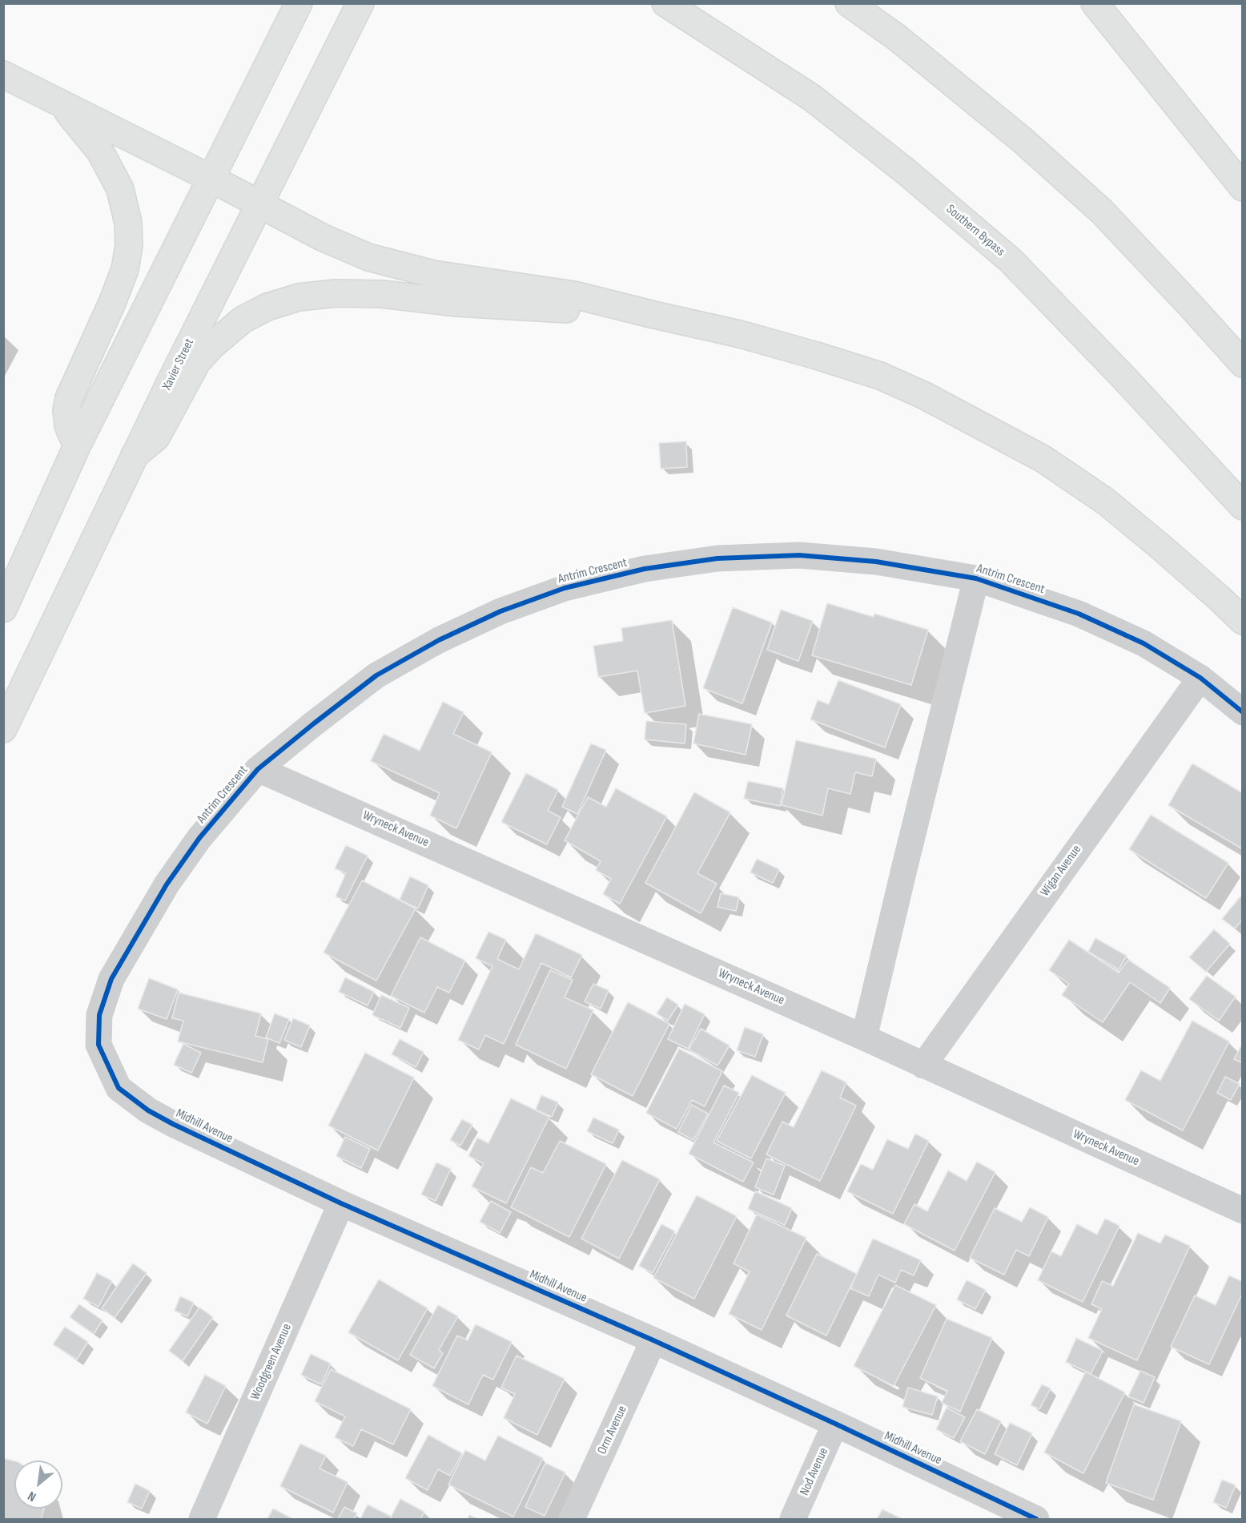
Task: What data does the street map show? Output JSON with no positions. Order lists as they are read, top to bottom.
{
  "streets": {
    "main road": ["Southern Bypass", "Xavier Street"],
    "street": [
      "Antrim Crescent",
      "Wryneck Avenue",
      "Wigan Avenue",
      "Midhill Avenue",
      "Woodgreen Avenue",
      "Orm Avenue",
      "Nod Avenue"
    ]
  },
  "crossings": [
    ["Antrim Crescent", "Wryneck Avenue"],
    ["Antrim Crescent", "Wigan Avenue"],
    ["Antrim Crescent", "Midhill Avenue"],
    ["Wryneck Avenue", "Wigan Avenue"],
    ["Midhill Avenue", "Woodgreen Avenue"],
    ["Midhill Avenue", "Orm Avenue"],
    ["Midhill Avenue", "Nod Avenue"]
  ],
  "north": "bottom left"
}
